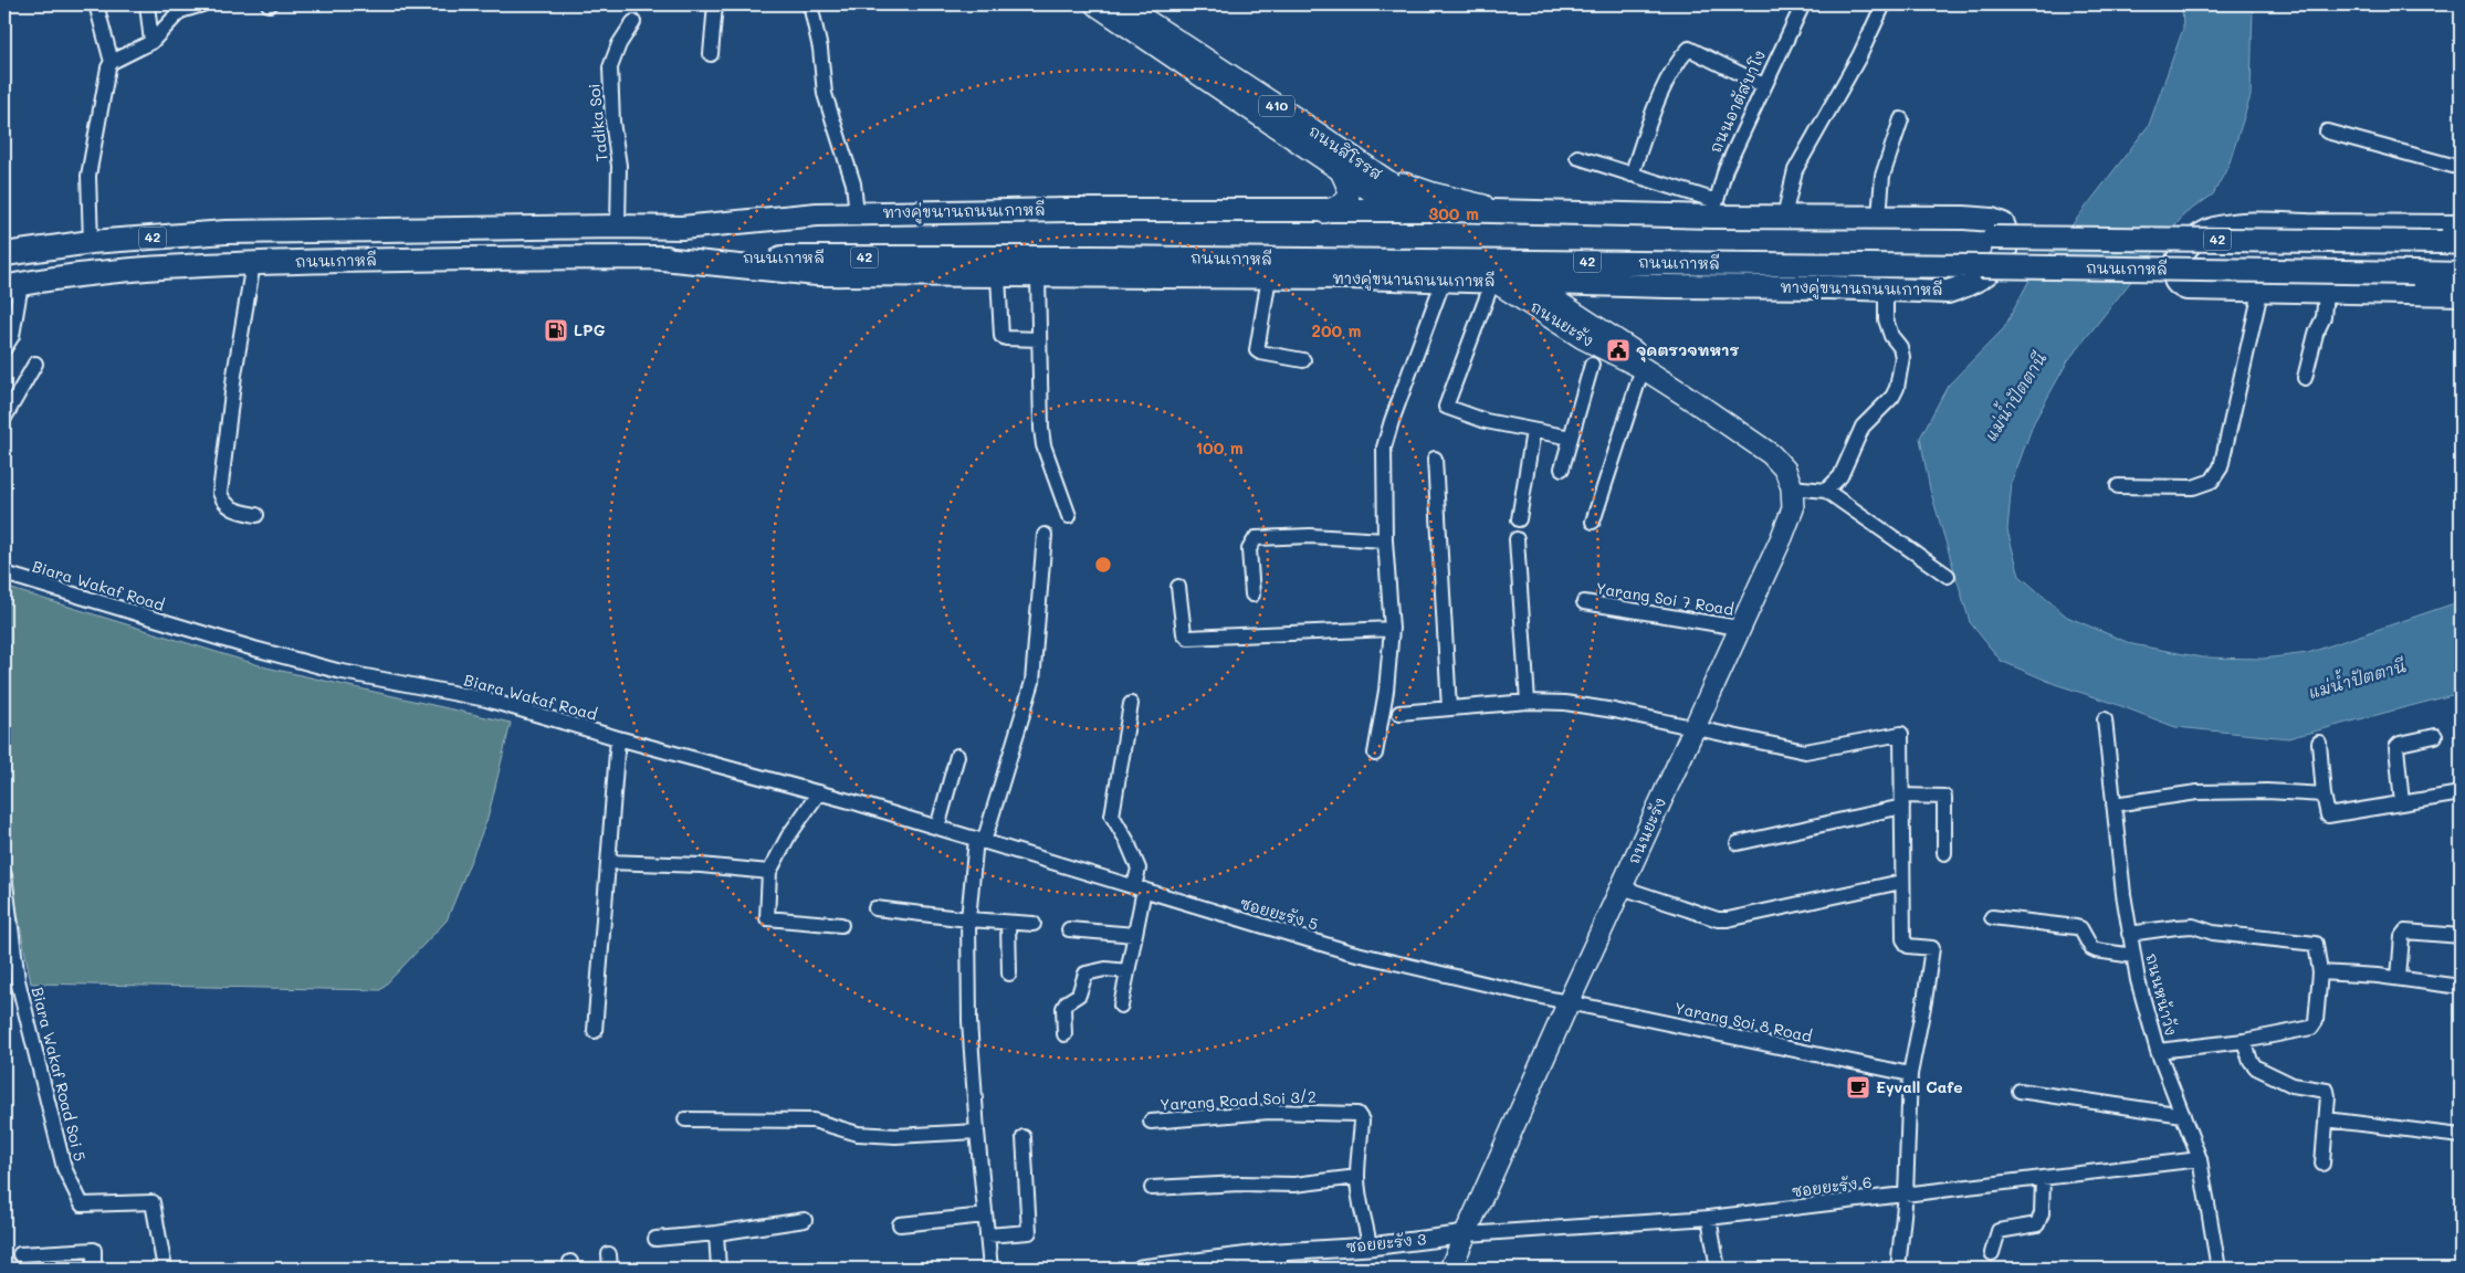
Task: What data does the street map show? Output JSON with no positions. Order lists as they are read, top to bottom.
{
  "streets": {
    "highway": ["ทางคู่ขนานถนนเกาหลี", "42", "ถนนเกาหลี"],
    "main road": ["410", "ถนนสิโรรส", "ถนนยะรัง"],
    "street": [
      "ถนนอาตัสบาโง",
      "Tadika Soi",
      "Biara Wakaf Road",
      "Yarang Soi 7 Road",
      "ซอยยะรัง 5",
      "ถนนหน้าวัง",
      "Yarang Soi 8 Road",
      "Biara Wakaf Road Soi 5",
      "Yarang Road Soi 3/2",
      "ซอยยะรัง 6",
      "ซอยยะรัง 3"
    ]
  },
  "crossings": [
    ["ถนนอาตัสบาโง", "ทางคู่ขนานถนนเกาหลี"],
    ["Tadika Soi", "ถนนเกาหลี"],
    ["ถนนสิโรรส", "ทางคู่ขนานถนนเกาหลี"],
    ["ทางคู่ขนานถนนเกาหลี", "ถนนเกาหลี"],
    ["ทางคู่ขนานถนนเกาหลี", "ถนนยะรัง"],
    ["ถนนยะรัง", "Yarang Soi 7 Road"],
    ["ถนนยะรัง", "ซอยยะรัง 5"],
    ["ถนนยะรัง", "Yarang Soi 8 Road"],
    ["ถนนยะรัง", "ซอยยะรัง 6"],
    ["ถนนยะรัง", "ซอยยะรัง 3"],
    ["Biara Wakaf Road", "ซอยยะรัง 5"],
    ["ซอยยะรัง 5", "Yarang Soi 8 Road"],
    ["ถนนหน้าวัง", "ซอยยะรัง 6"],
    ["Yarang Road Soi 3/2", "ซอยยะรัง 3"],
    ["ซอยยะรัง 6", "ซอยยะรัง 3"]
  ],
  "water": ["แม่น้ำปัตตานี"],
  "places": {
    "fuel station": ["LPG"],
    "public building": ["จุดตรวจทหาร"],
    "cafe": ["Eyvall Cafe"]
  },
  "rings": ["300 m", "200 m", "100 m"]
}
